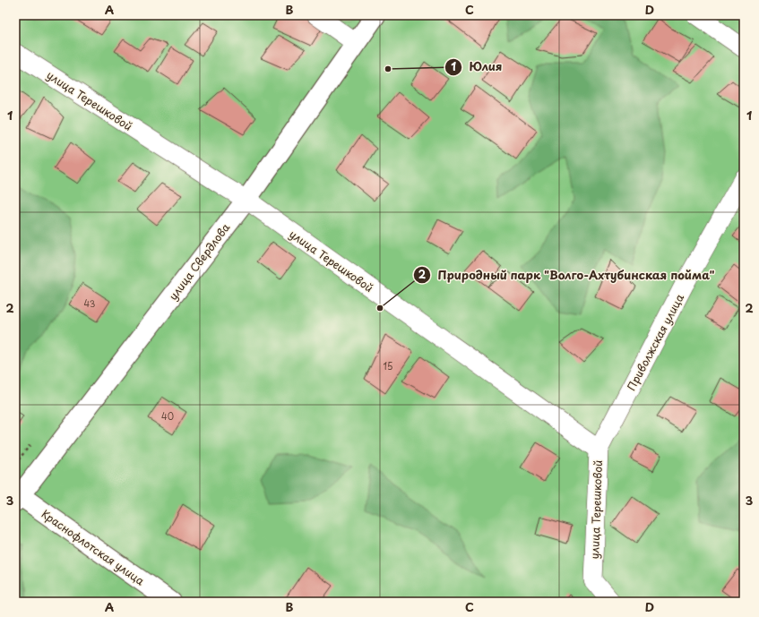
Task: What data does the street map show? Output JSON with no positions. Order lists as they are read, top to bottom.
{
  "streets": {
    "street": [
      "улица Терешковой",
      "улица Свердлова",
      "Приволжская улица",
      "Краснофлотская улица"
    ]
  },
  "crossings": [
    ["улица Терешковой", "улица Свердлова"],
    ["улица Терешковой", "Приволжская улица"],
    ["улица Свердлова", "Краснофлотская улица"]
  ],
  "places": ["Юлия", "Природный парк \"Волго-Ахтубинская пойма\""],
  "house_numbers": ["43", "15", "40"],
  "grid": {
    "columns": [
      "A",
      "B",
      "C",
      "D"
    ],
    "rows": ["1", "2", "3"]
  }
}
